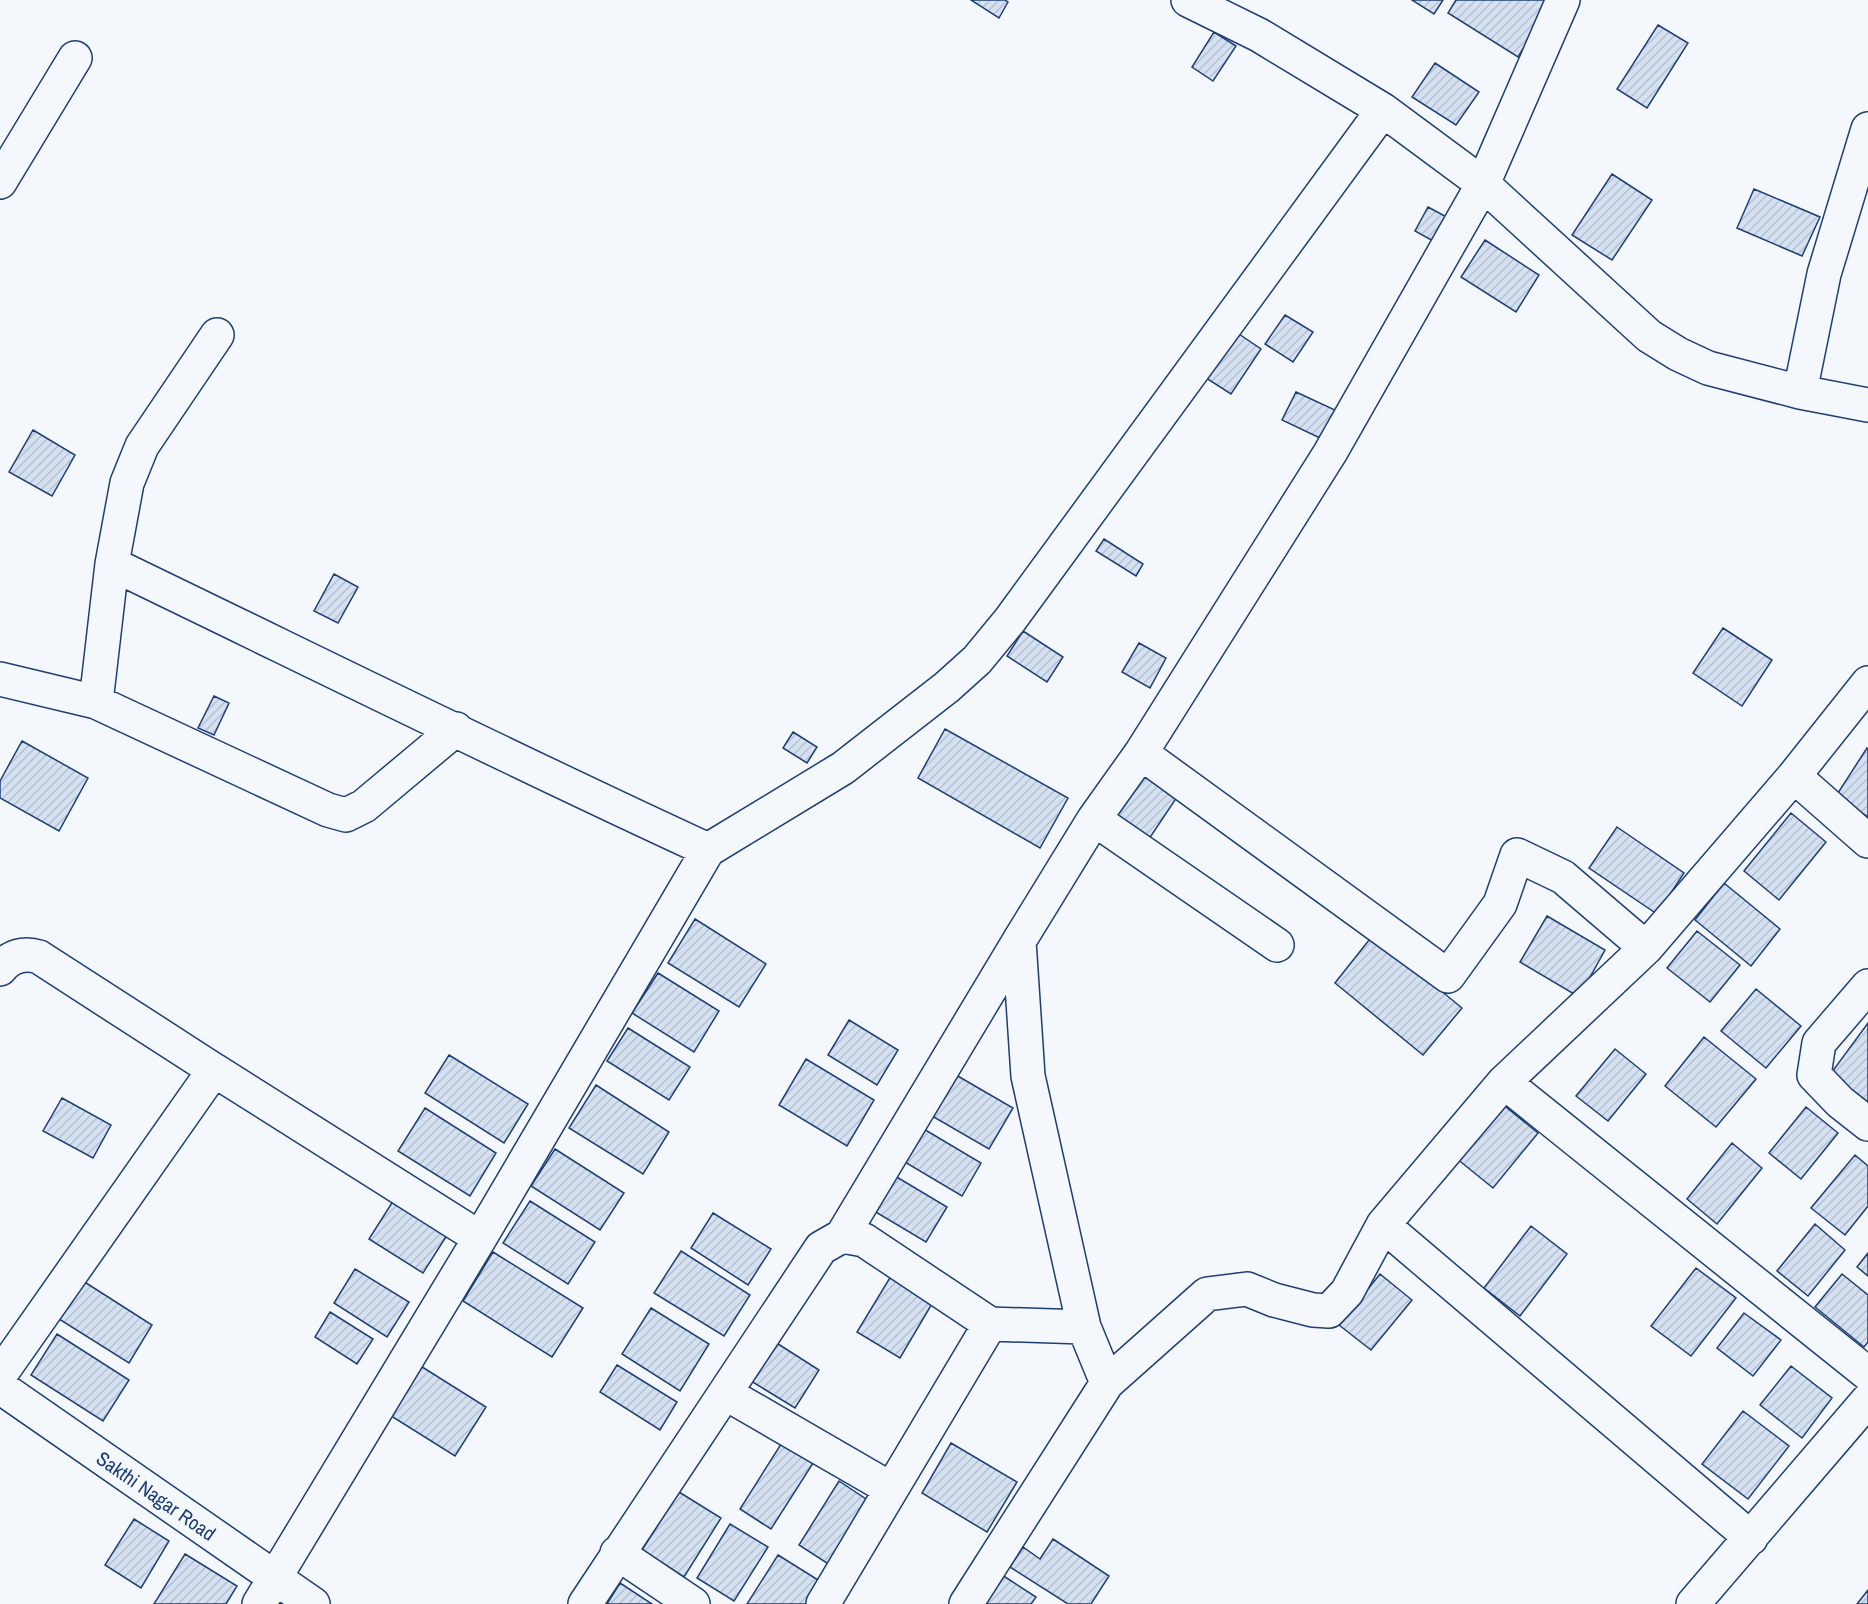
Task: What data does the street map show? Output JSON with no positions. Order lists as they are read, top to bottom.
{
  "streets": {
    "street": ["Sakthi Nagar Road"]
  }
}
